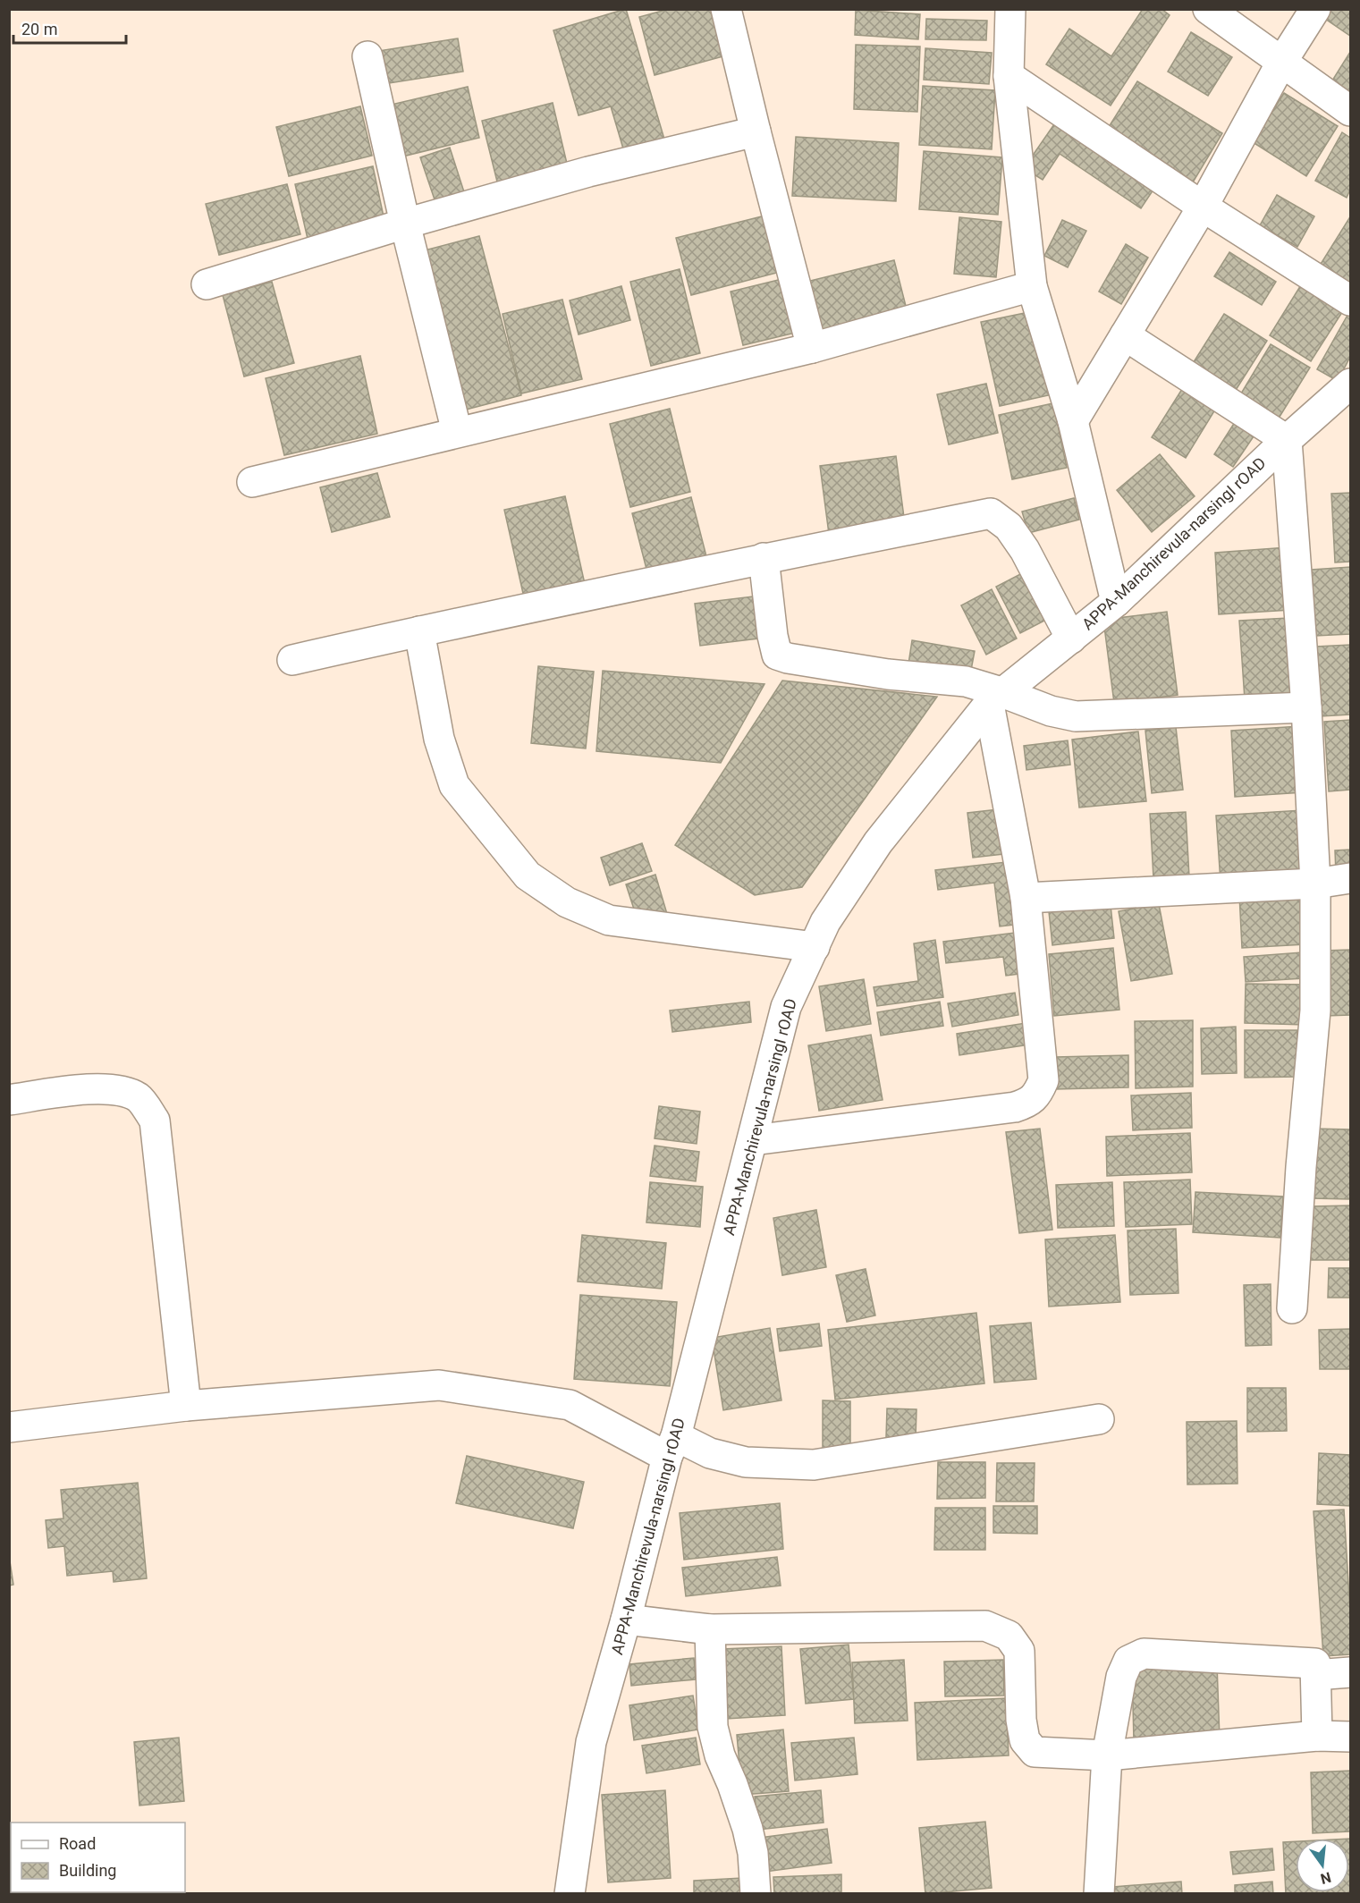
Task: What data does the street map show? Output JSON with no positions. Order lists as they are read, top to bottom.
{
  "streets": {
    "street": ["APPA-Manchirevula-narsingI rOAD"]
  },
  "legend": ["Road", "Building"],
  "scale_bar": "20 m",
  "north": "bottom"
}
